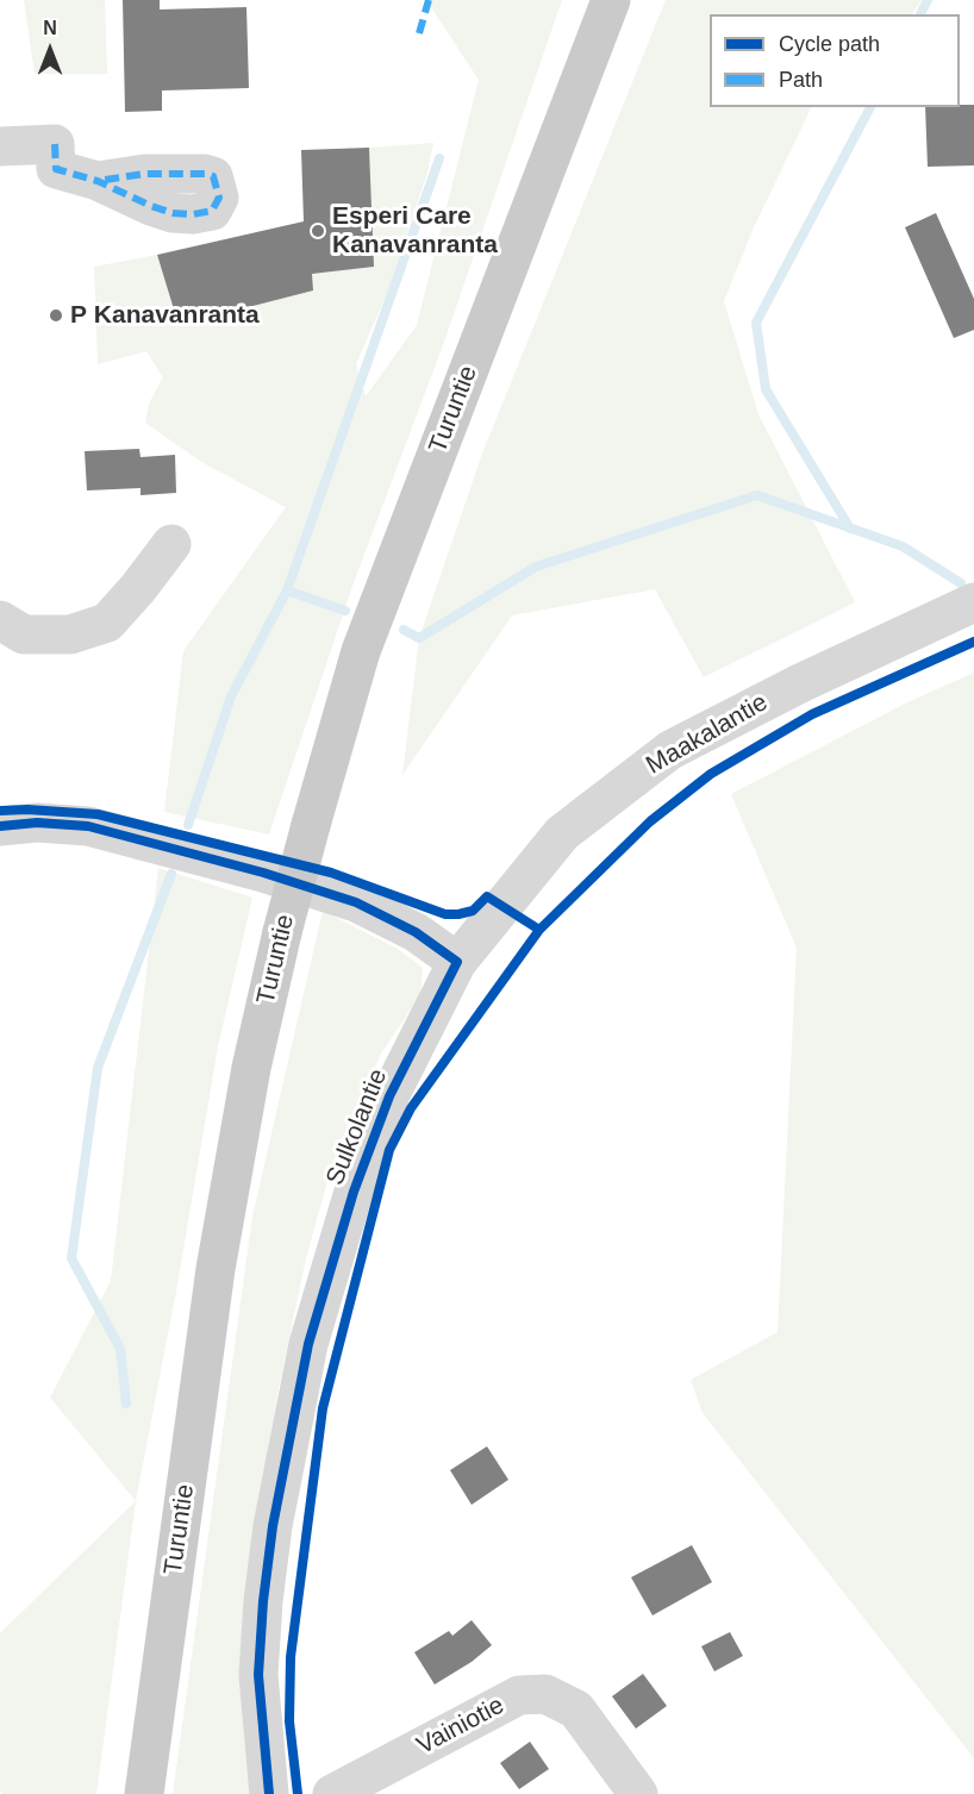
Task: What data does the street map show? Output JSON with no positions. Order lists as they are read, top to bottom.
{
  "streets": {
    "main road": ["Turuntie"],
    "street": ["Maakalantie", "Sulkolantie", "Vainiotie"]
  },
  "crossings": [
    ["Maakalantie", "Sulkolantie"]
  ],
  "places": ["Esperi Care Kanavanranta", "P Kanavanranta"],
  "legend": ["Cycle path", "Path"],
  "north": "top"
}
